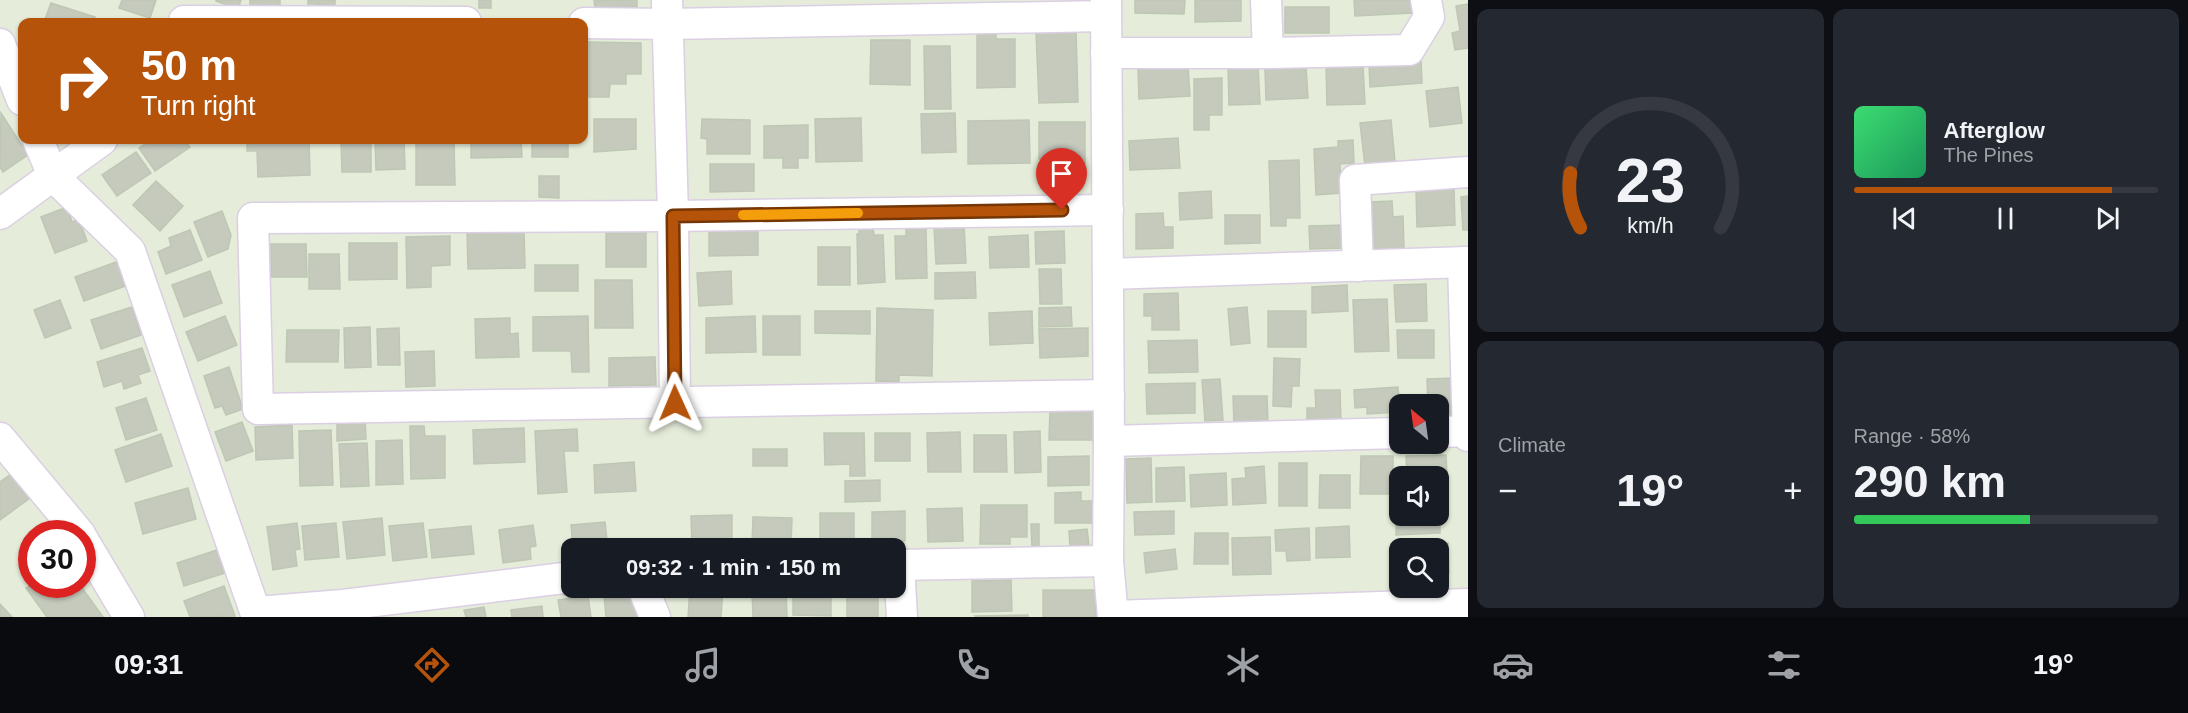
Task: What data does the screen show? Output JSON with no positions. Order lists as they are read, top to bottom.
{
  "north": "top left",
  "page": {
    "turn": ["50 m", "Turn right"],
    "song": ["Afterglow", "The Pines"],
    "tile": [
      "Climate",
      ["Range · 58%", "290 km"]
    ],
    "heat": ["−", "19°", "+"],
    "limit": "30",
    "trip": "09:32 · 1 min · 150 m",
    "tabs": ["09:31", "19°"],
    "gauge": ["23", "km/h"]
  }
}
